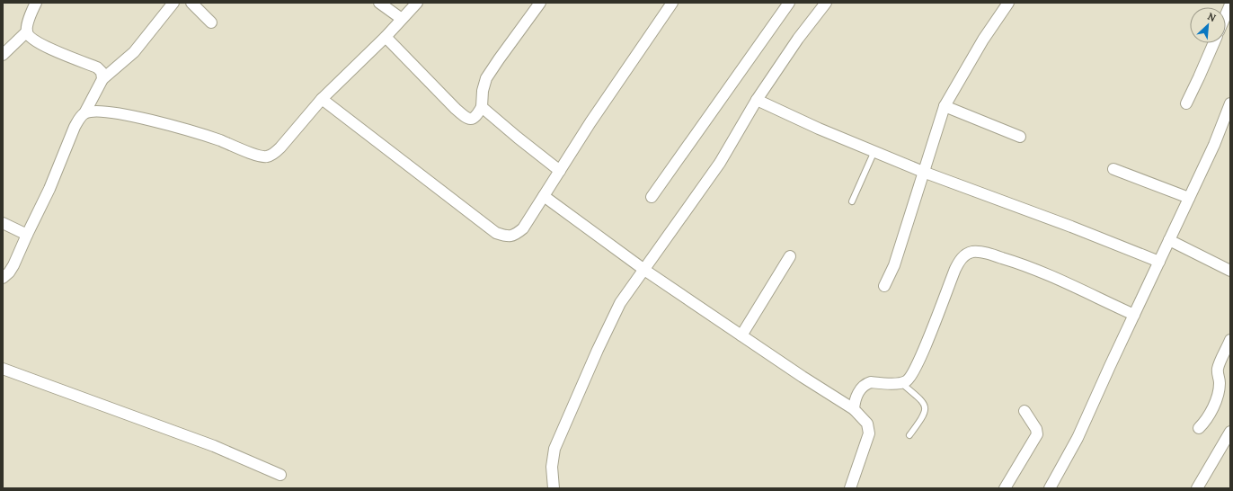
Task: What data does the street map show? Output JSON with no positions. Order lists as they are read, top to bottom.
{
  "north": "top right"
}
